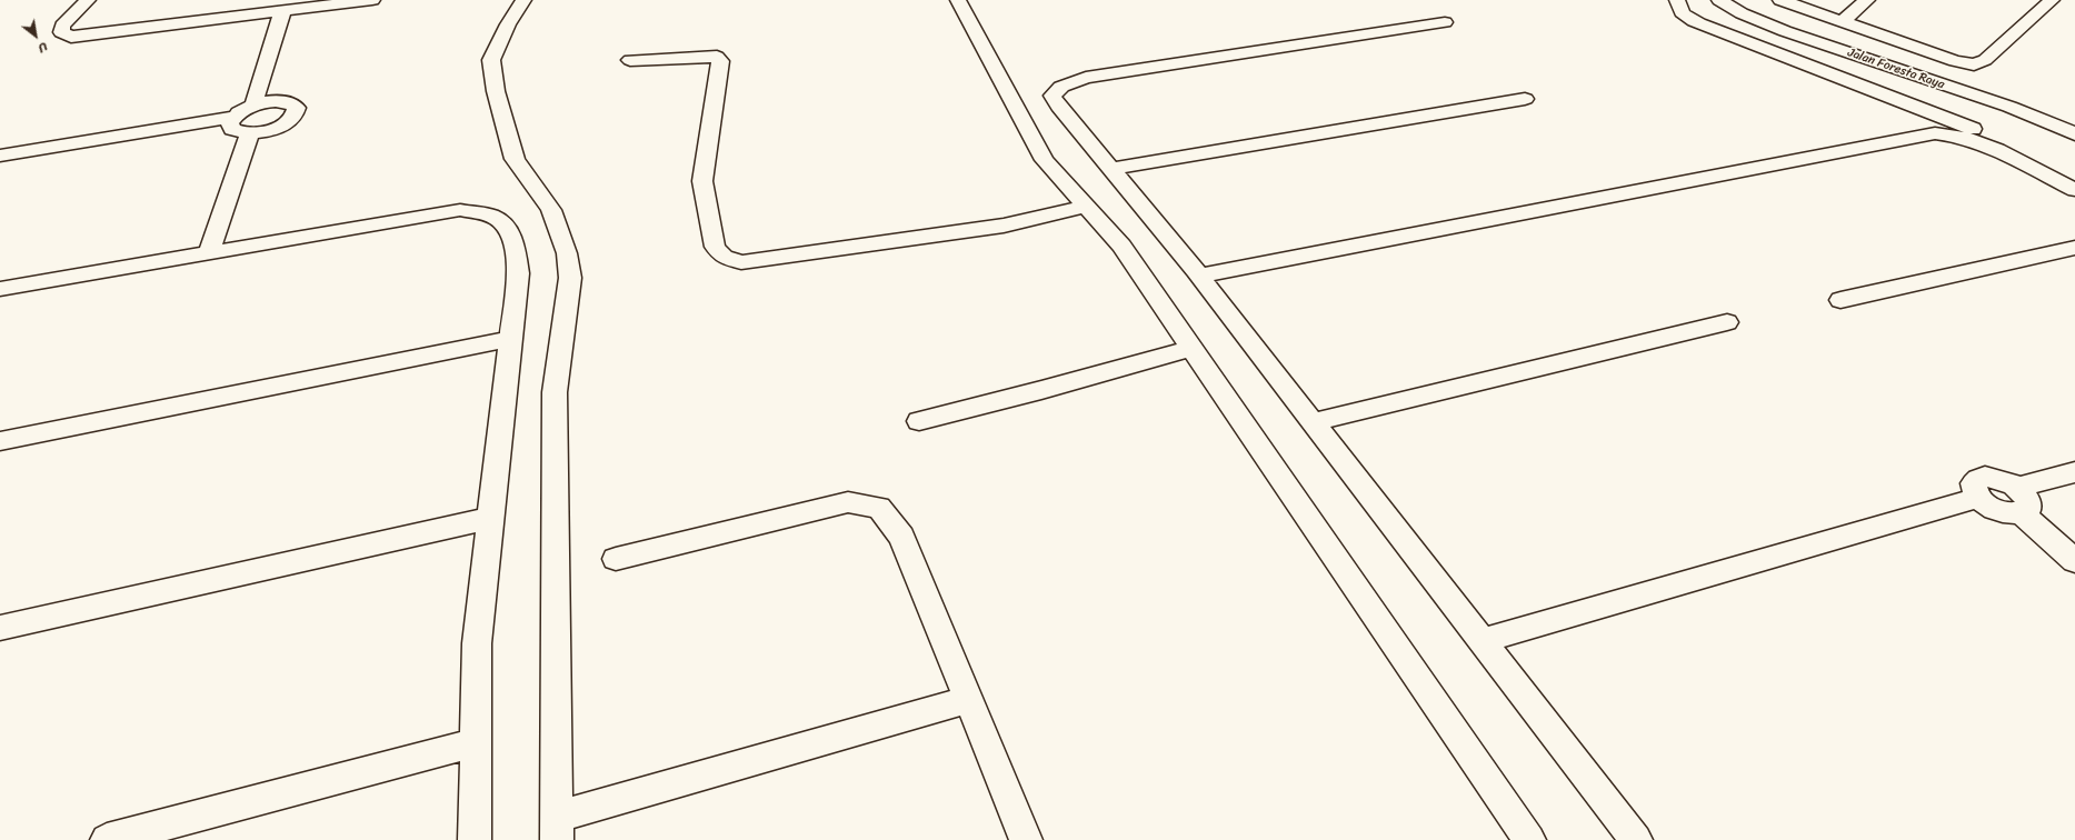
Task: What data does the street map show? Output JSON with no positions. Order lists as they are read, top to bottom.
{
  "streets": {
    "street": ["Jalan Foresta Raya"]
  },
  "north": "bottom right"
}
